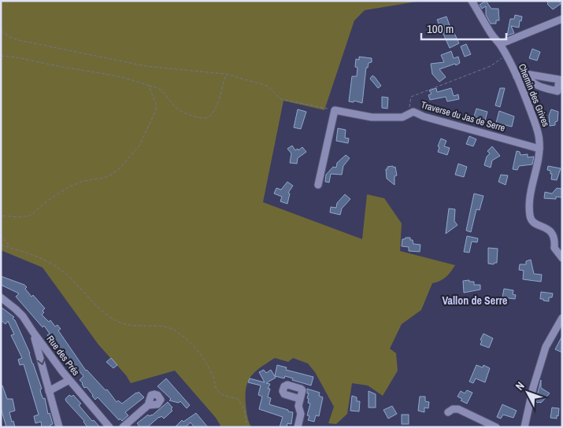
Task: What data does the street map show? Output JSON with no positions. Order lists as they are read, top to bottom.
{
  "streets": {
    "street": ["Chemin des Grives", "Traverse du Jas de Serre", "Rue des Prés"]
  },
  "crossings": [
    ["Chemin des Grives", "Traverse du Jas de Serre"]
  ],
  "districts": ["Vallon de Serre"],
  "scale_bar": "100 m",
  "north": "top left"
}
